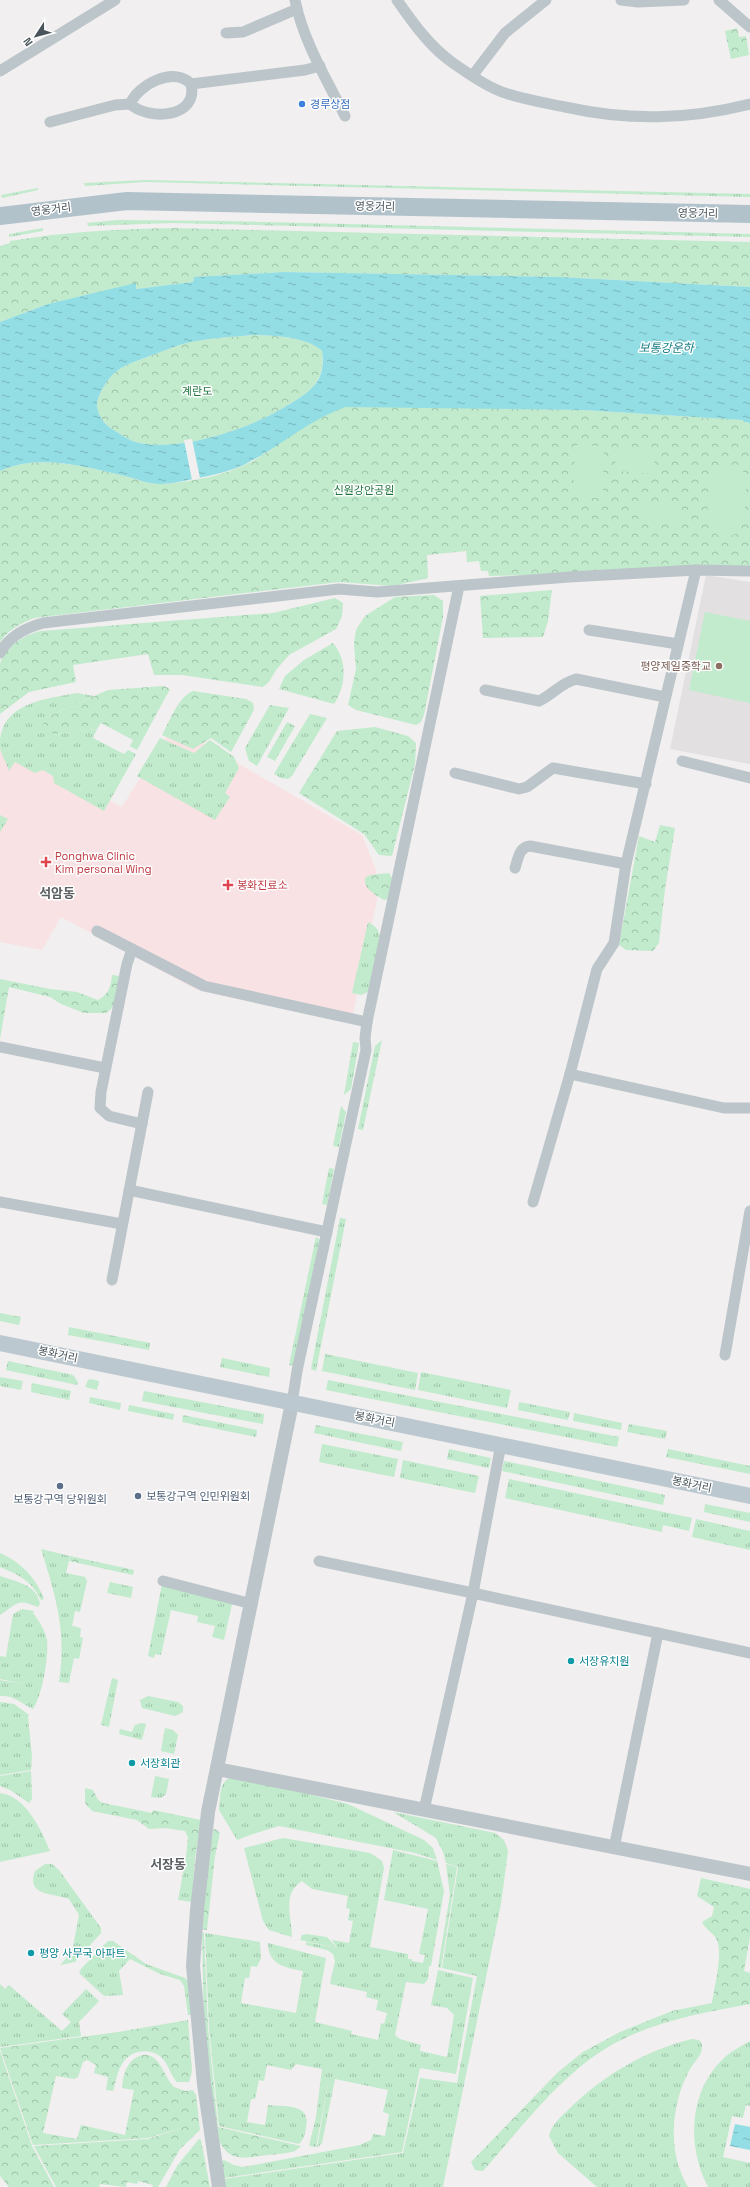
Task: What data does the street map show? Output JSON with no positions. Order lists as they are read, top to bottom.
{
  "streets": {
    "main road": ["영웅거리", "봉화거리"]
  },
  "districts": ["석암동", "서장동"],
  "water": ["보통강운하"],
  "parks": ["계란도", "신원강안공원"],
  "places": {
    "other": [
      "경루상점",
      "평양제일중학교",
      "보통강구역 당위원회",
      "보통강구역 인민위원회",
      "서장유치원",
      "서장회관",
      "평양 사무국 아파트"
    ],
    "health": ["Ponghwa Clinic Kim personal Wing", "봉화진료소"]
  },
  "north": "bottom left"
}
